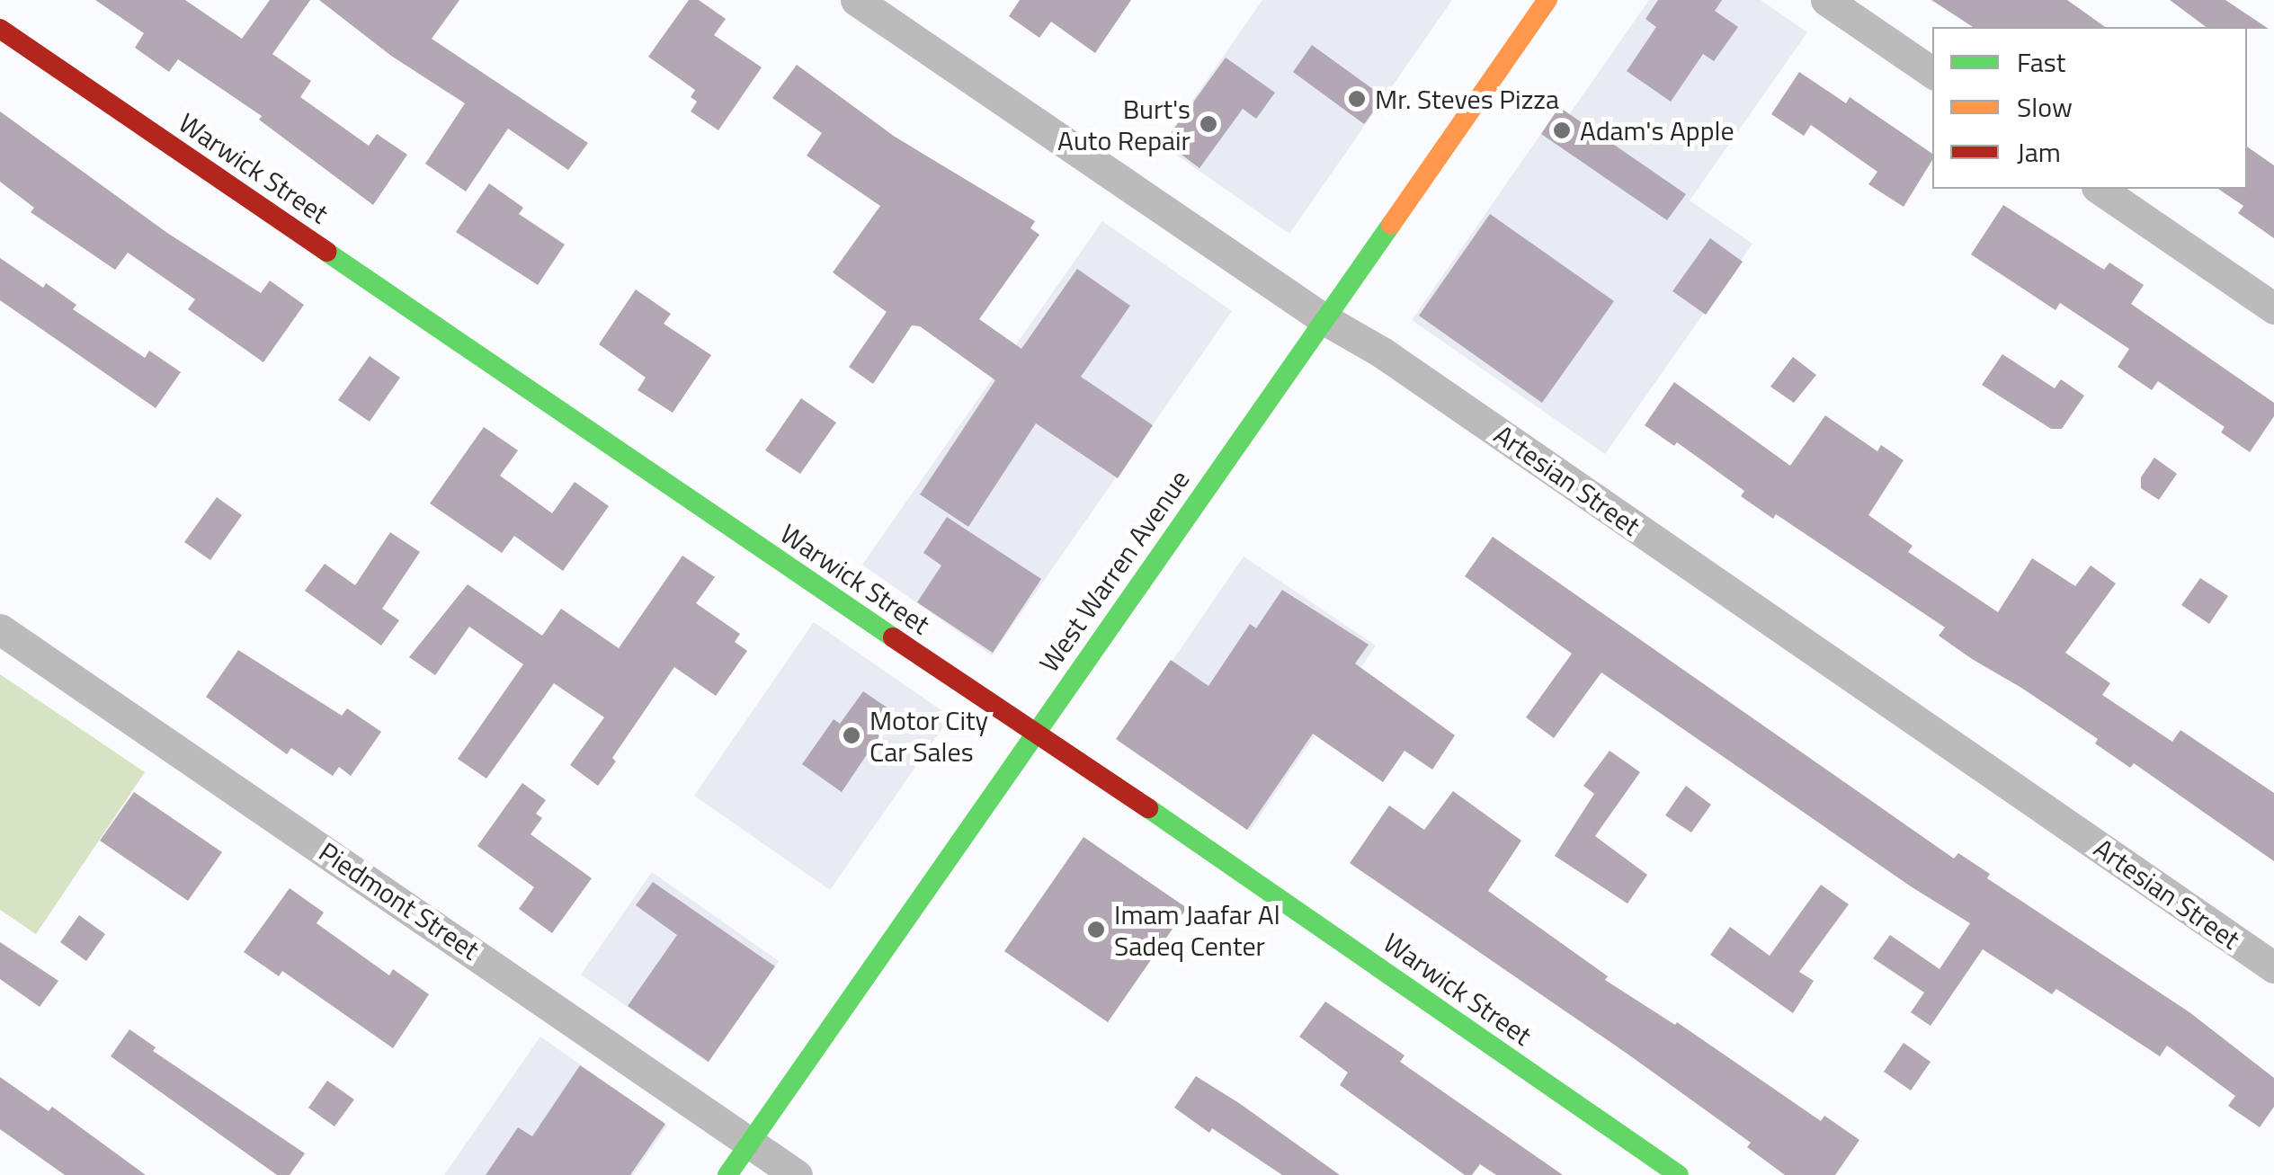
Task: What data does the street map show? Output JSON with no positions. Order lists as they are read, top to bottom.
{
  "streets": {
    "street": [
      "Warwick Street",
      "Artesian Street",
      "West Warren Avenue",
      "Piedmont Street"
    ]
  },
  "crossings": [
    ["Warwick Street", "West Warren Avenue"],
    ["Artesian Street", "West Warren Avenue"],
    ["West Warren Avenue", "Piedmont Street"]
  ],
  "places": [
    "Mr. Steves Pizza",
    "Burt's Auto Repair",
    "Adam's Apple",
    "Motor City Car Sales",
    "Imam Jaafar Al Sadeq Center"
  ],
  "legend": ["Fast", "Slow", "Jam"]
}
